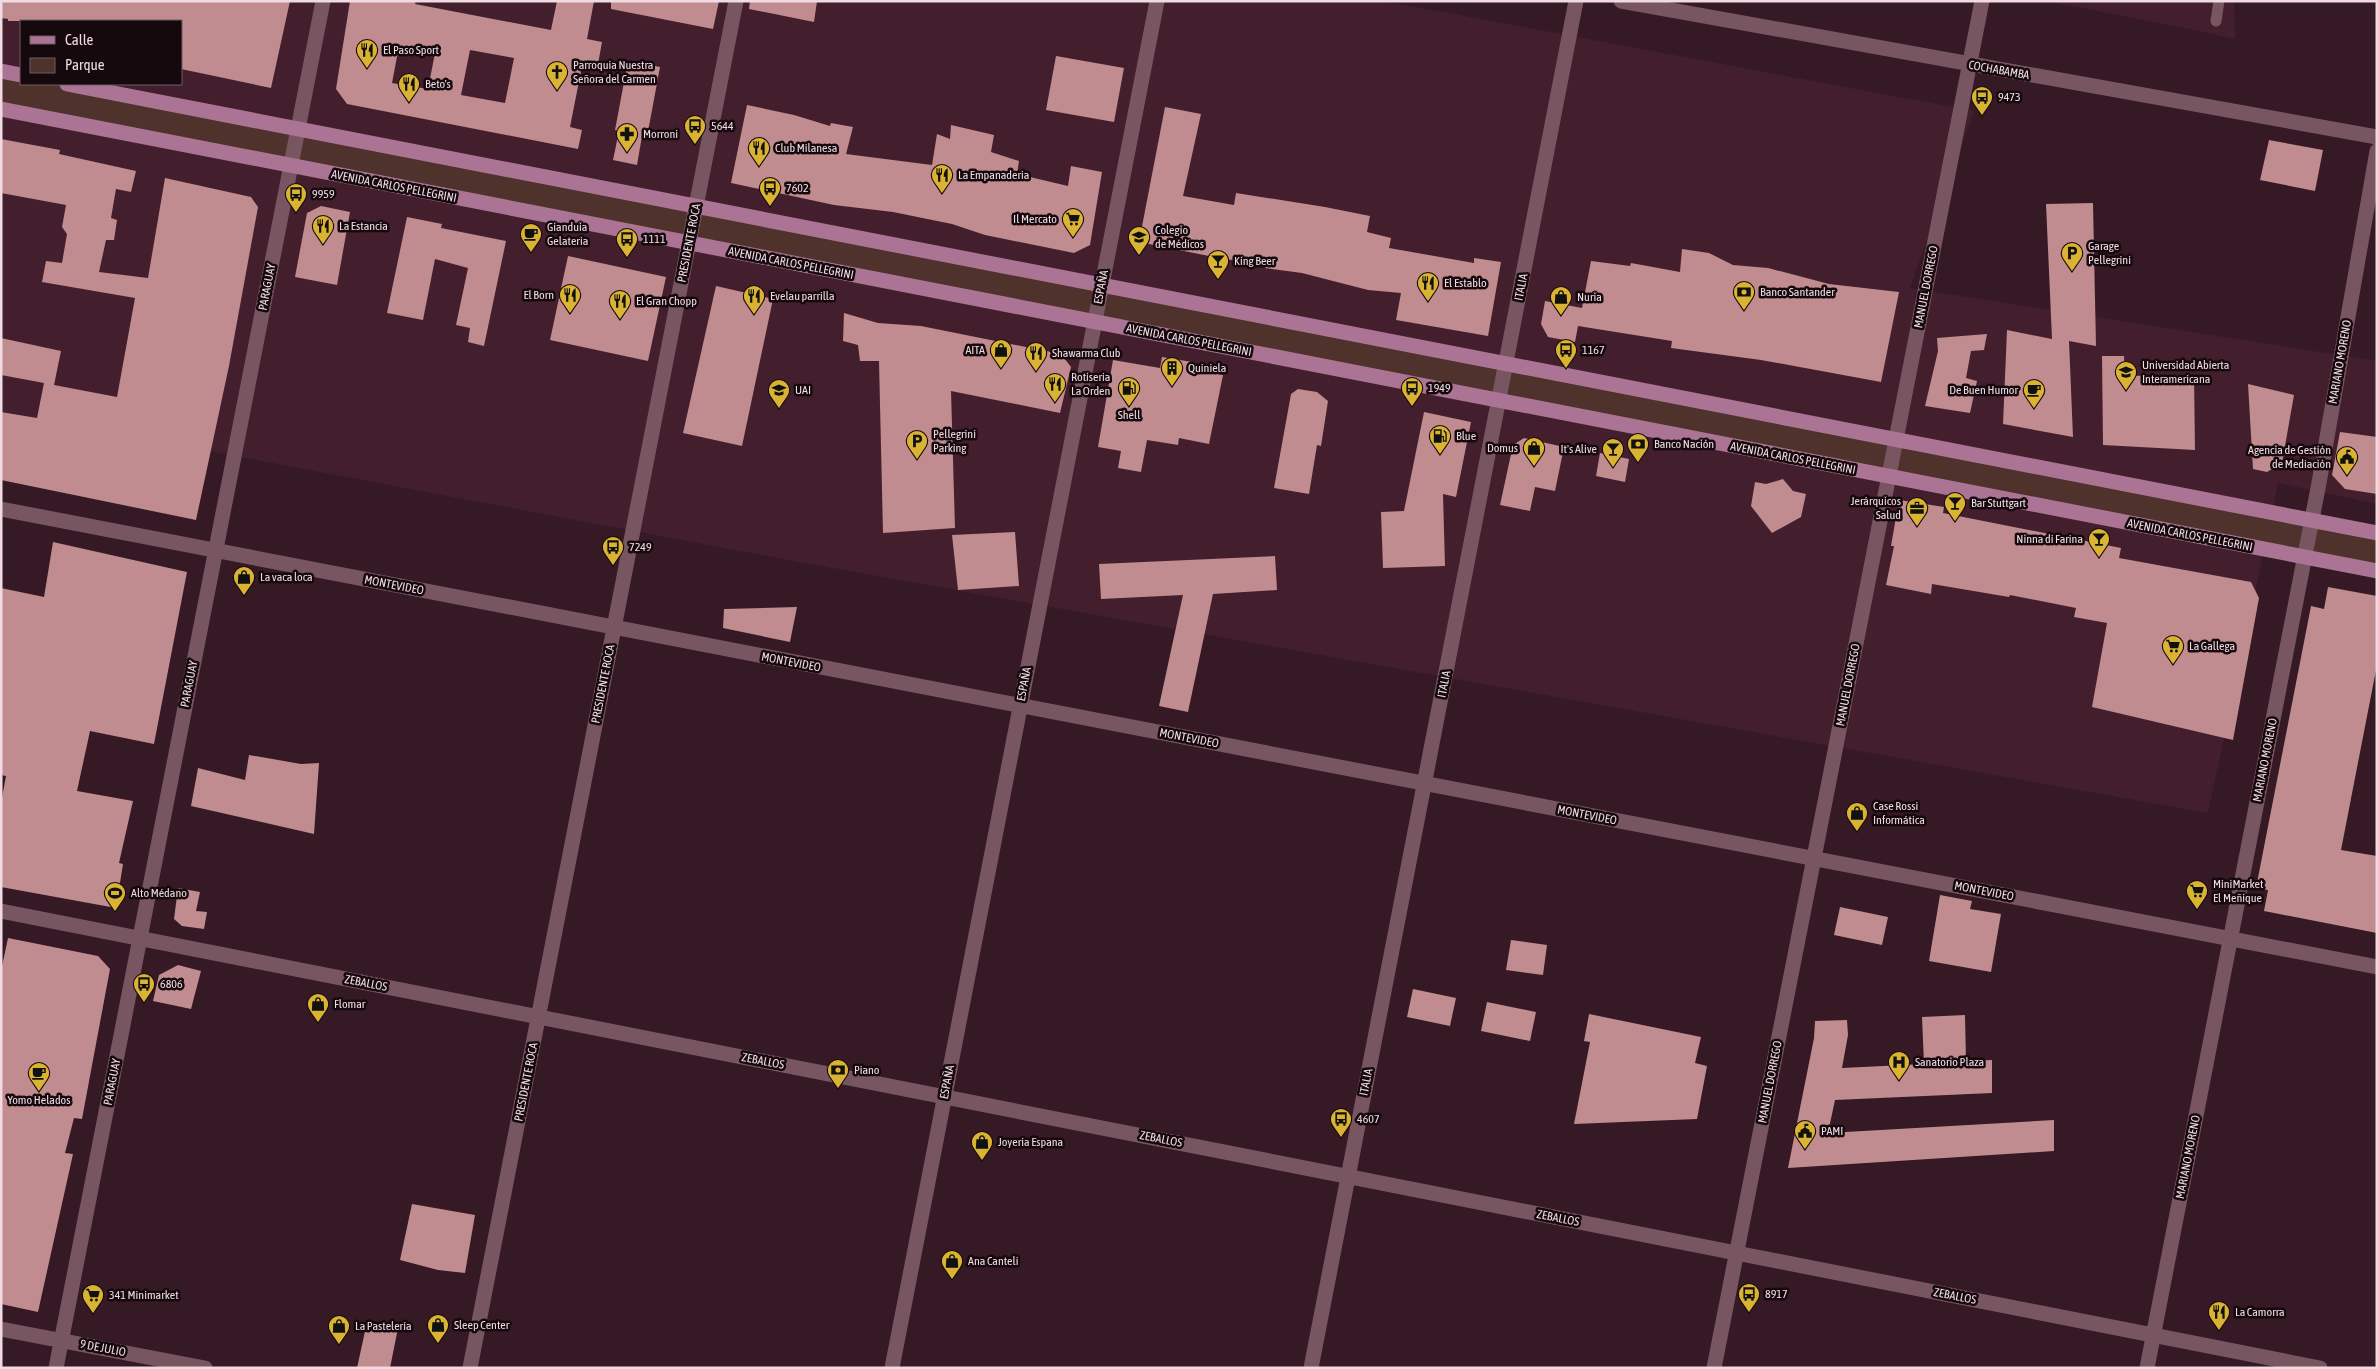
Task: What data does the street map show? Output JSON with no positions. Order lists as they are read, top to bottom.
{
  "streets": {
    "main road": ["AVENIDA CARLOS PELLEGRINI"],
    "street": [
      "COCHABAMBA",
      "PRESIDENTE ROCA",
      "PARAGUAY",
      "ESPAÑA",
      "ITALIA",
      "MANUEL DORREGO",
      "MARIANO MORENO",
      "MONTEVIDEO",
      "ZEBALLOS",
      "9 DE JULIO"
    ]
  },
  "crossings": [
    ["COCHABAMBA", "MANUEL DORREGO"],
    ["AVENIDA CARLOS PELLEGRINI", "PRESIDENTE ROCA"],
    ["AVENIDA CARLOS PELLEGRINI", "PARAGUAY"],
    ["AVENIDA CARLOS PELLEGRINI", "ESPAÑA"],
    ["AVENIDA CARLOS PELLEGRINI", "ITALIA"],
    ["AVENIDA CARLOS PELLEGRINI", "MANUEL DORREGO"],
    ["AVENIDA CARLOS PELLEGRINI", "MARIANO MORENO"],
    ["PRESIDENTE ROCA", "MONTEVIDEO"],
    ["PRESIDENTE ROCA", "ZEBALLOS"],
    ["PARAGUAY", "MONTEVIDEO"],
    ["PARAGUAY", "ZEBALLOS"],
    ["PARAGUAY", "9 DE JULIO"],
    ["ESPAÑA", "MONTEVIDEO"],
    ["ESPAÑA", "ZEBALLOS"],
    ["ITALIA", "MONTEVIDEO"],
    ["ITALIA", "ZEBALLOS"],
    ["MANUEL DORREGO", "MONTEVIDEO"],
    ["MANUEL DORREGO", "ZEBALLOS"],
    ["MARIANO MORENO", "MONTEVIDEO"],
    ["MARIANO MORENO", "ZEBALLOS"]
  ],
  "places": {
    "restaurant": [
      "El Paso Sport",
      "Beto's",
      "Club Milanesa",
      "La Empanaderia",
      "La Estancia",
      "El Establo",
      "El Born",
      "Evelau parrilla",
      "El Gran Chopp",
      "Shawarma Club",
      "Rotiseria La Orden",
      "La Camorra"
    ],
    "church": ["Parroquia Nuestra Señora del Carmen"],
    "bus stop": [
      "9473",
      "5644",
      "7602",
      "9959",
      "1111",
      "1167",
      "1949",
      "7249",
      "6806",
      "4607",
      "8917"
    ],
    "pharmacy": ["Morroni"],
    "supermarket": [
      "Il Mercato",
      "La Gallega",
      "MiniMarket El Meñique",
      "341 Minimarket"
    ],
    "cafe": ["Gianduia Gelateria", "De Buen Humor", "Yomo Helados"],
    "school or university": ["Colegio de Médicos", "Universidad Abierta Interamericana", "UAI"],
    "parking": ["Garage Pellegrini", "Pellegrini Parking"],
    "bar": [
      "King Beer",
      "It's Alive",
      "Bar Stuttgart",
      "Ninna di Farina"
    ],
    "bank": ["Banco Santander", "Banco Nación", "Piano"],
    "shop": [
      "Nuria",
      "AITA",
      "Domus",
      "La vaca loca",
      "Case Rossi Informática",
      "Flomar",
      "Joyeria Espana",
      "Ana Canteli",
      "Sleep Center",
      "La Pastelería"
    ],
    "building": ["Quiniela"],
    "fuel station": ["Shell", "Blue"],
    "public building": ["Agencia de Gestión de Mediación", "PAMI"],
    "office": ["Jerárquicos Salud"],
    "sports": ["Alto Médano"],
    "hospital": ["Sanatorio Plaza"]
  },
  "legend": ["Calle", "Parque"]
}
